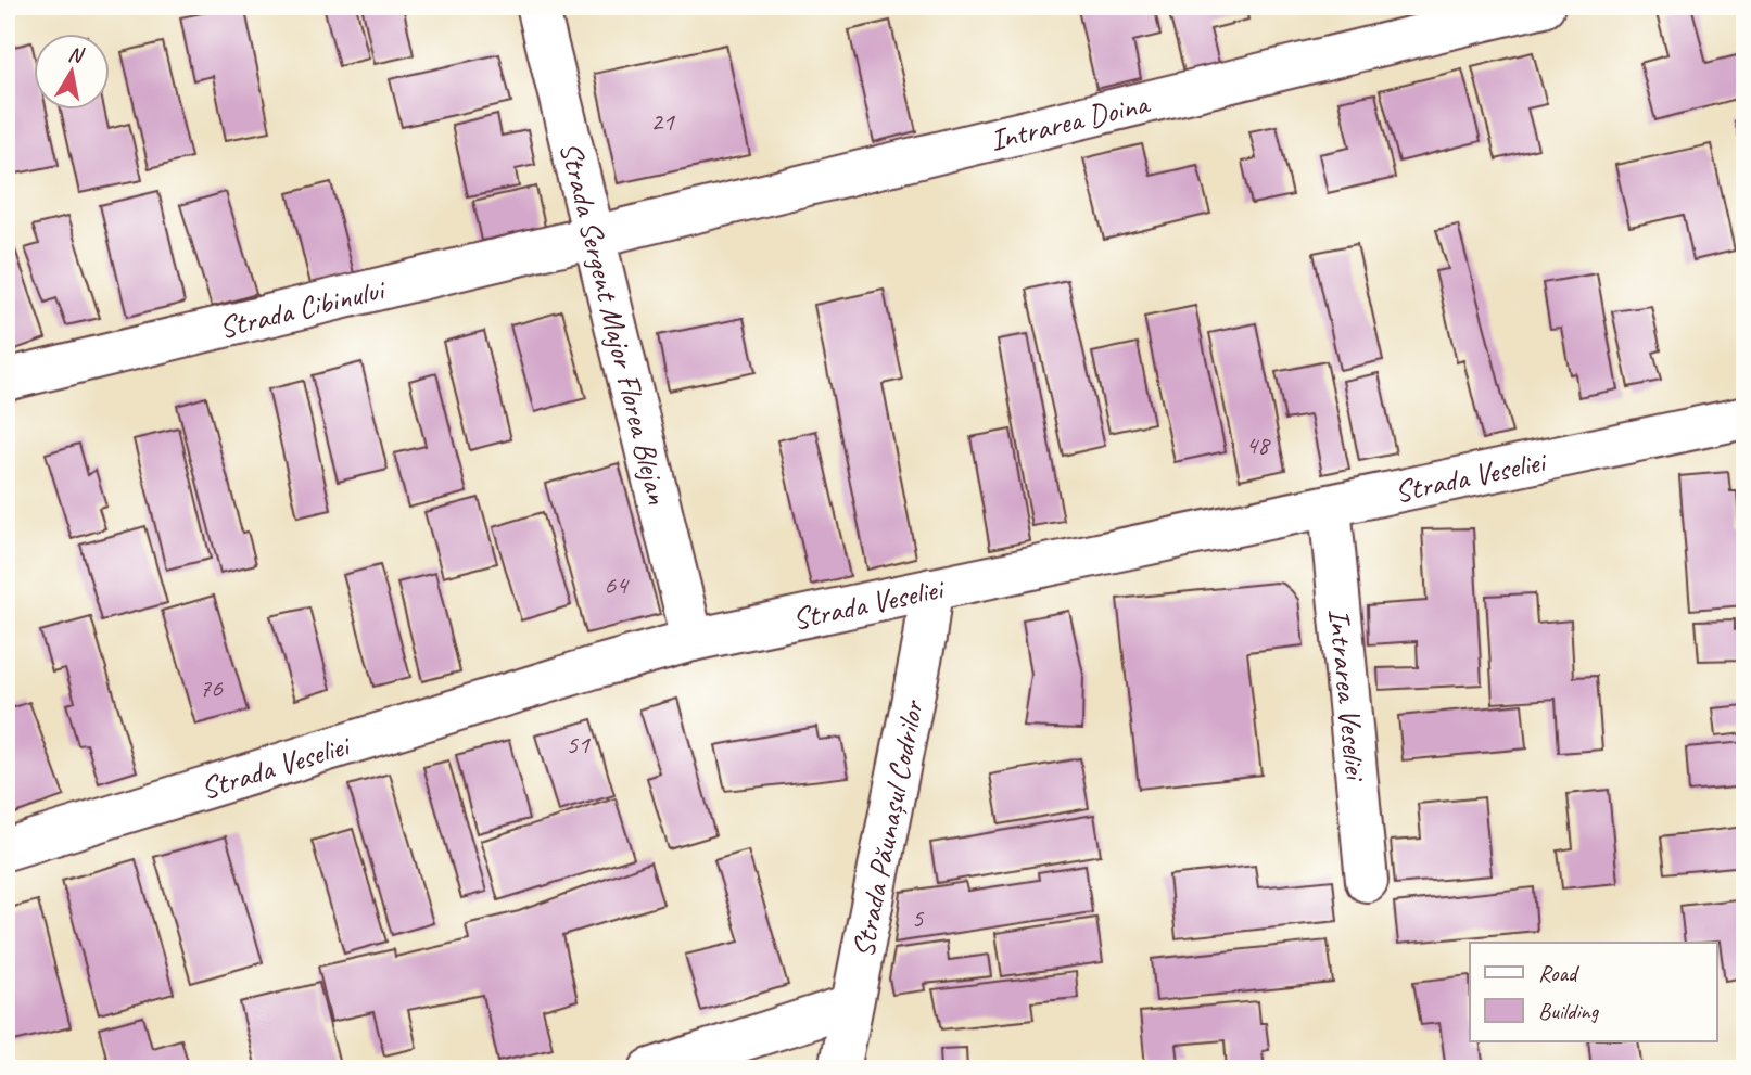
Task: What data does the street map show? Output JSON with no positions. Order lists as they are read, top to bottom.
{
  "streets": {
    "street": [
      "Intrarea Doina",
      "Strada Cibinului",
      "Strada Sergent Major Florea Blejan",
      "Strada Veseliei",
      "Intrarea Veseliei",
      "Strada Păunașul Codrilor"
    ]
  },
  "crossings": [
    ["Intrarea Doina", "Strada Cibinului"],
    ["Intrarea Doina", "Strada Sergent Major Florea Blejan"],
    ["Strada Cibinului", "Strada Sergent Major Florea Blejan"],
    ["Strada Sergent Major Florea Blejan", "Strada Veseliei"],
    ["Strada Veseliei", "Intrarea Veseliei"],
    ["Strada Veseliei", "Strada Păunașul Codrilor"]
  ],
  "house_numbers": [
    "21",
    "48",
    "64",
    "76",
    "51",
    "5"
  ],
  "legend": ["Road", "Building"],
  "north": "top"
}
